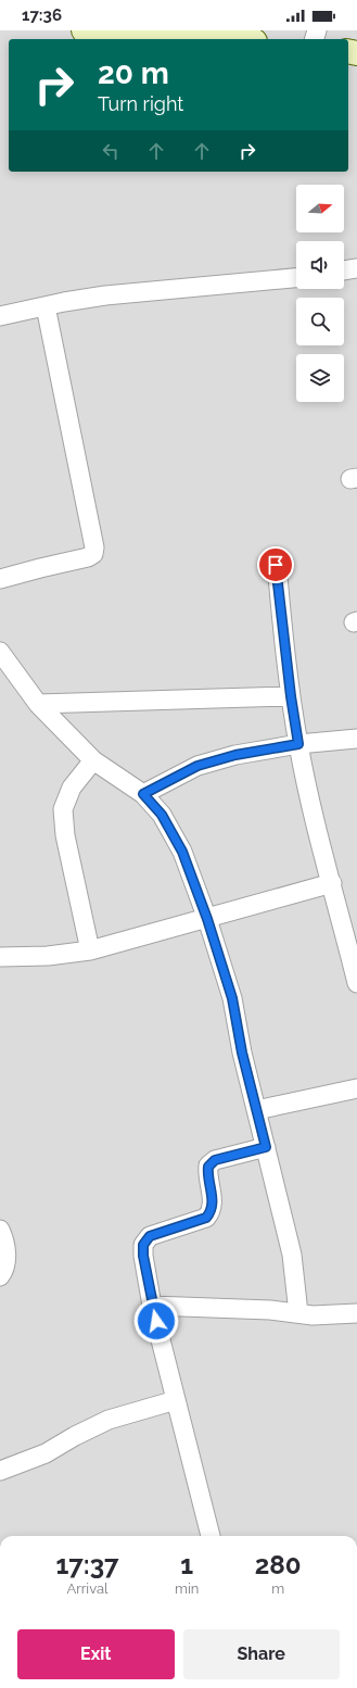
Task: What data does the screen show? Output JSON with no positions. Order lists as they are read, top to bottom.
{
  "north": "right",
  "page": {
    "status": "17:36",
    "turn": ["20 m", "Turn right"],
    "eta": [
      "17:37",
      "Arrival",
      "1",
      "min",
      "280",
      "m"
    ],
    "buttons": ["Exit", "Share"]
  }
}
